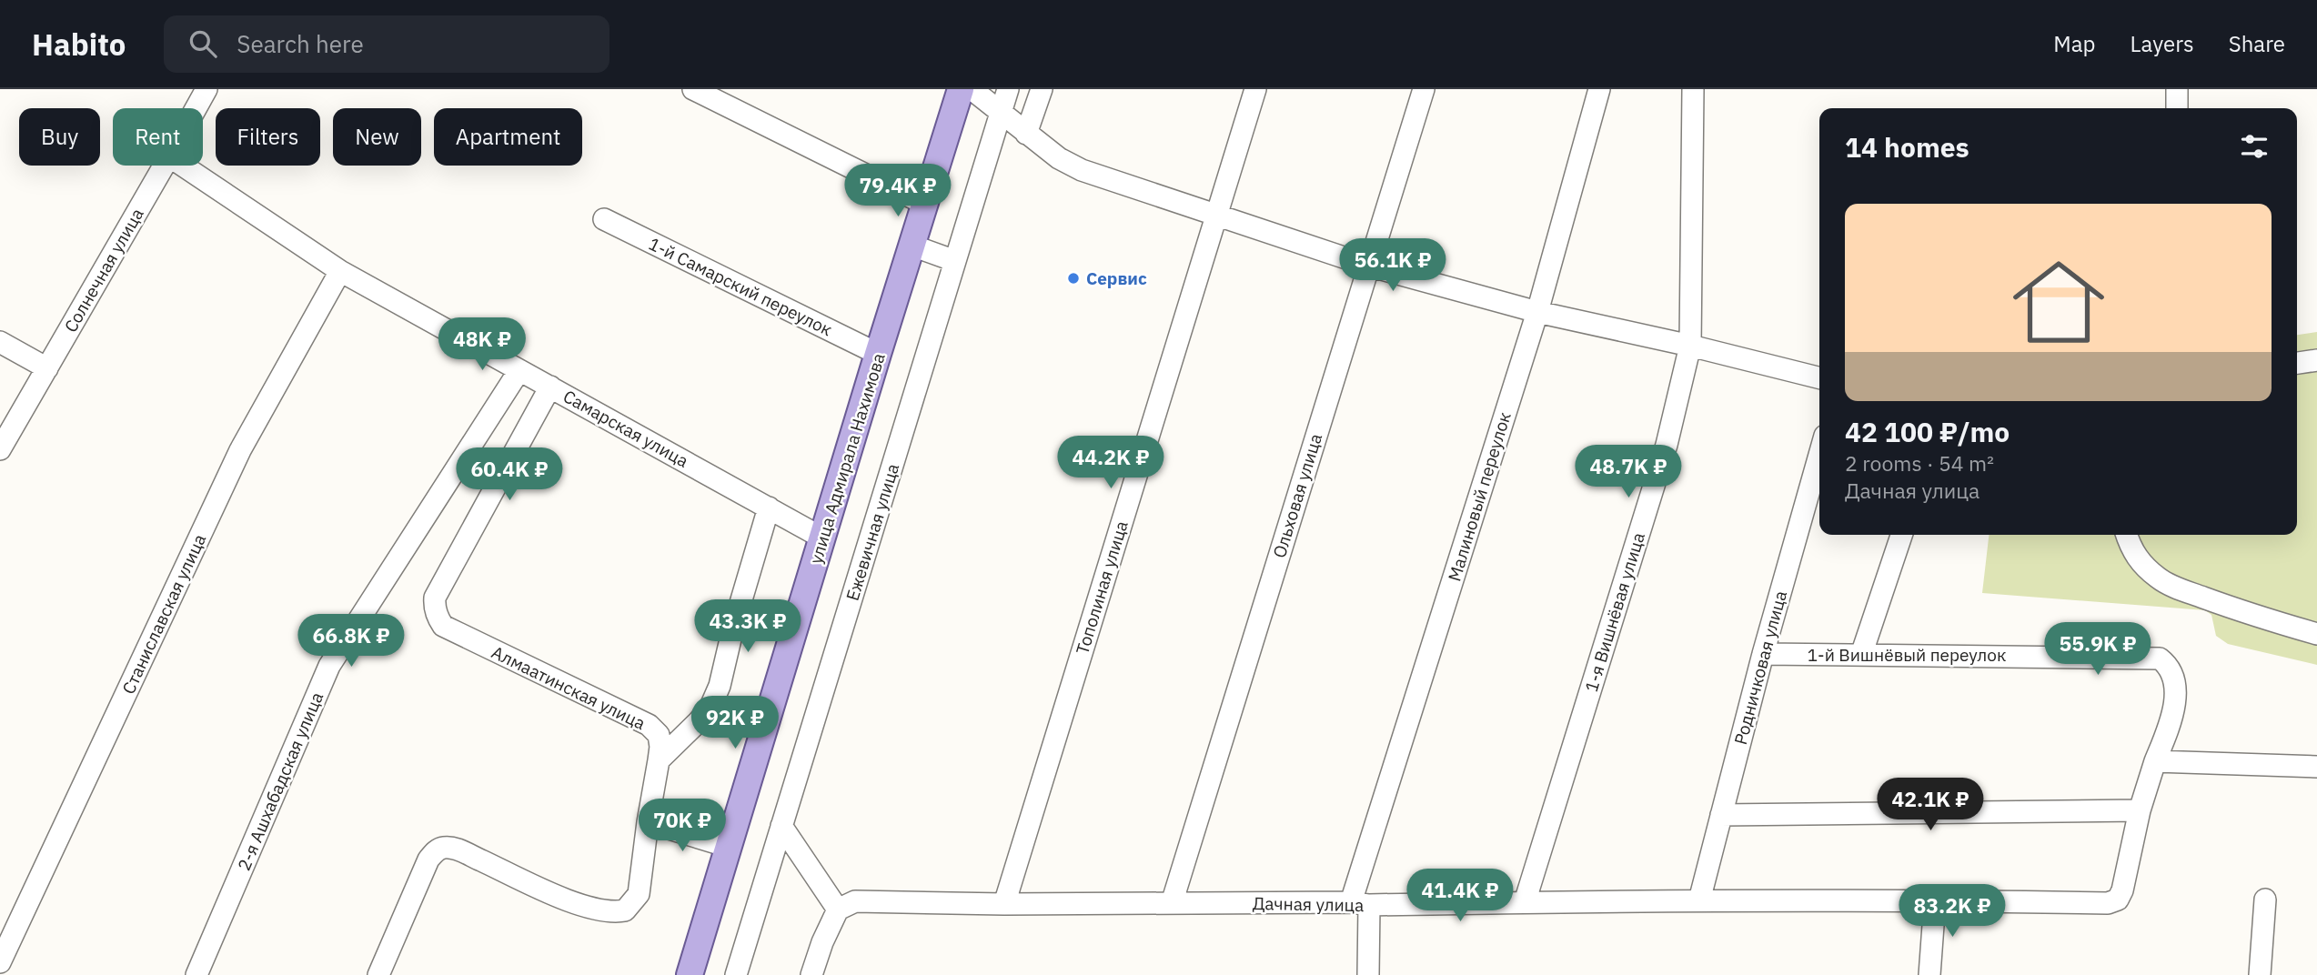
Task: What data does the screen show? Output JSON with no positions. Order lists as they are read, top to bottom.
{
  "streets": {
    "main road": ["улица Адмирала Нахимова"],
    "street": [
      "Солнечная улица",
      "1-й Самарский переулок",
      "Самарская улица",
      "Ольховая улица",
      "Малиновый переулок",
      "Ежевичная улица",
      "Тополиная улица",
      "1-я Вишнёвая улица",
      "Станиславская улица",
      "1-й Вишнёвый переулок",
      "Родничковая улица",
      "Алмаатинская улица",
      "2-я Ашхабадская улица",
      "Дачная улица"
    ]
  },
  "crossings": [
    ["1-й Самарский переулок", "улица Адмирала Нахимова"],
    ["Самарская улица", "улица Адмирала Нахимова"],
    ["Самарская улица", "Станиславская улица"],
    ["Самарская улица", "Алмаатинская улица"],
    ["Самарская улица", "2-я Ашхабадская улица"],
    ["Ольховая улица", "Дачная улица"],
    ["Малиновый переулок", "Дачная улица"],
    ["Тополиная улица", "Дачная улица"],
    ["1-я Вишнёвая улица", "Дачная улица"],
    ["1-й Вишнёвый переулок", "Родничковая улица"],
    ["1-й Вишнёвый переулок", "Дачная улица"],
    ["Родничковая улица", "Дачная улица"]
  ],
  "places": ["Сервис"],
  "page": {
    "header": "Habito",
    "search": "Search here",
    "nav": ["Map", "Layers", "Share"],
    "chip": [
      "Buy",
      "Rent",
      "Filters",
      "New",
      "Apartment"
    ],
    "heading": "14 homes",
    "price": [
      "79.4K ₽",
      "56.1K ₽",
      "48K ₽",
      "44.2K ₽",
      "48.7K ₽",
      "60.4K ₽",
      "43.3K ₽",
      "66.8K ₽",
      "55.9K ₽",
      "92K ₽",
      "42.1K ₽",
      "70K ₽",
      "41.4K ₽",
      "83.2K ₽"
    ],
    "list": [
      {
        "name": "42 100 ₽/mo",
        "note": "2 rooms · 54 m² · Дачная улица"
      }
    ]
  }
}
